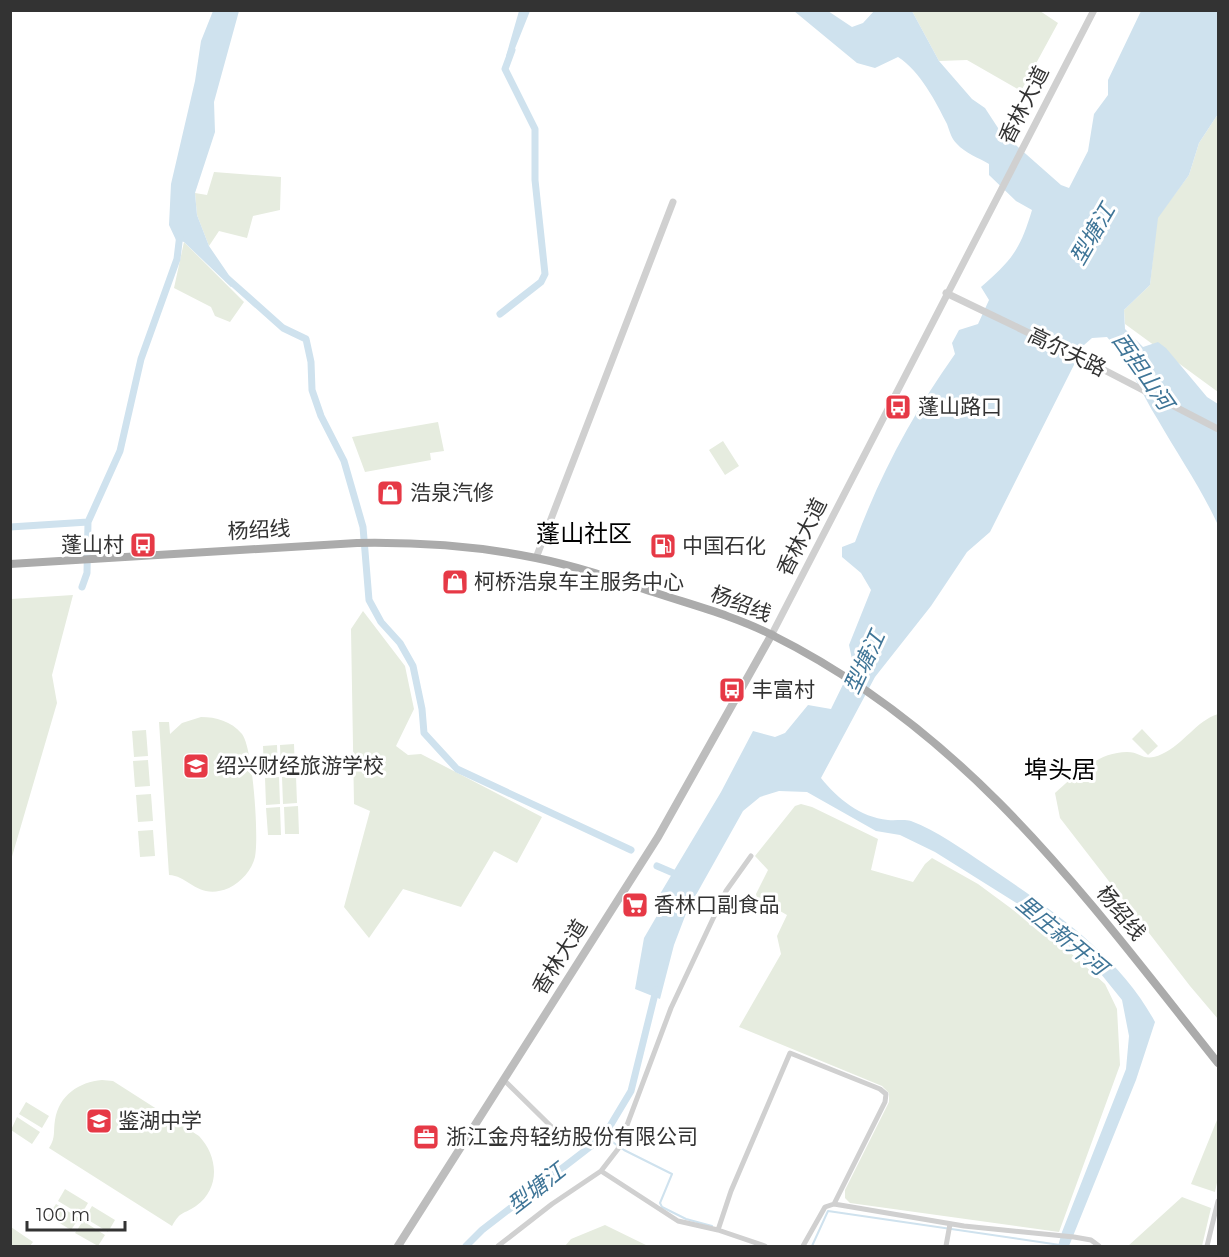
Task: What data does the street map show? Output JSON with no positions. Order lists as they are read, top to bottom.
{
  "streets": {
    "main road": ["香林大道", "杨绍线"],
    "street": ["高尔夫路"]
  },
  "crossings": [
    ["香林大道", "高尔夫路"],
    ["香林大道", "杨绍线"]
  ],
  "districts": ["蓬山社区", "埠头居"],
  "water": ["型塘江", "西担山河", "里庄新开河"],
  "places": {
    "bus stop": ["蓬山路口", "蓬山村", "丰富村"],
    "shop": ["浩泉汽修", "柯桥浩泉车主服务中心"],
    "fuel station": ["中国石化"],
    "school or university": ["绍兴财经旅游学校", "鉴湖中学"],
    "supermarket": ["香林口副食品"],
    "office": ["浙江金舟轻纺股份有限公司"]
  },
  "scale_bar": "100 m"
}
